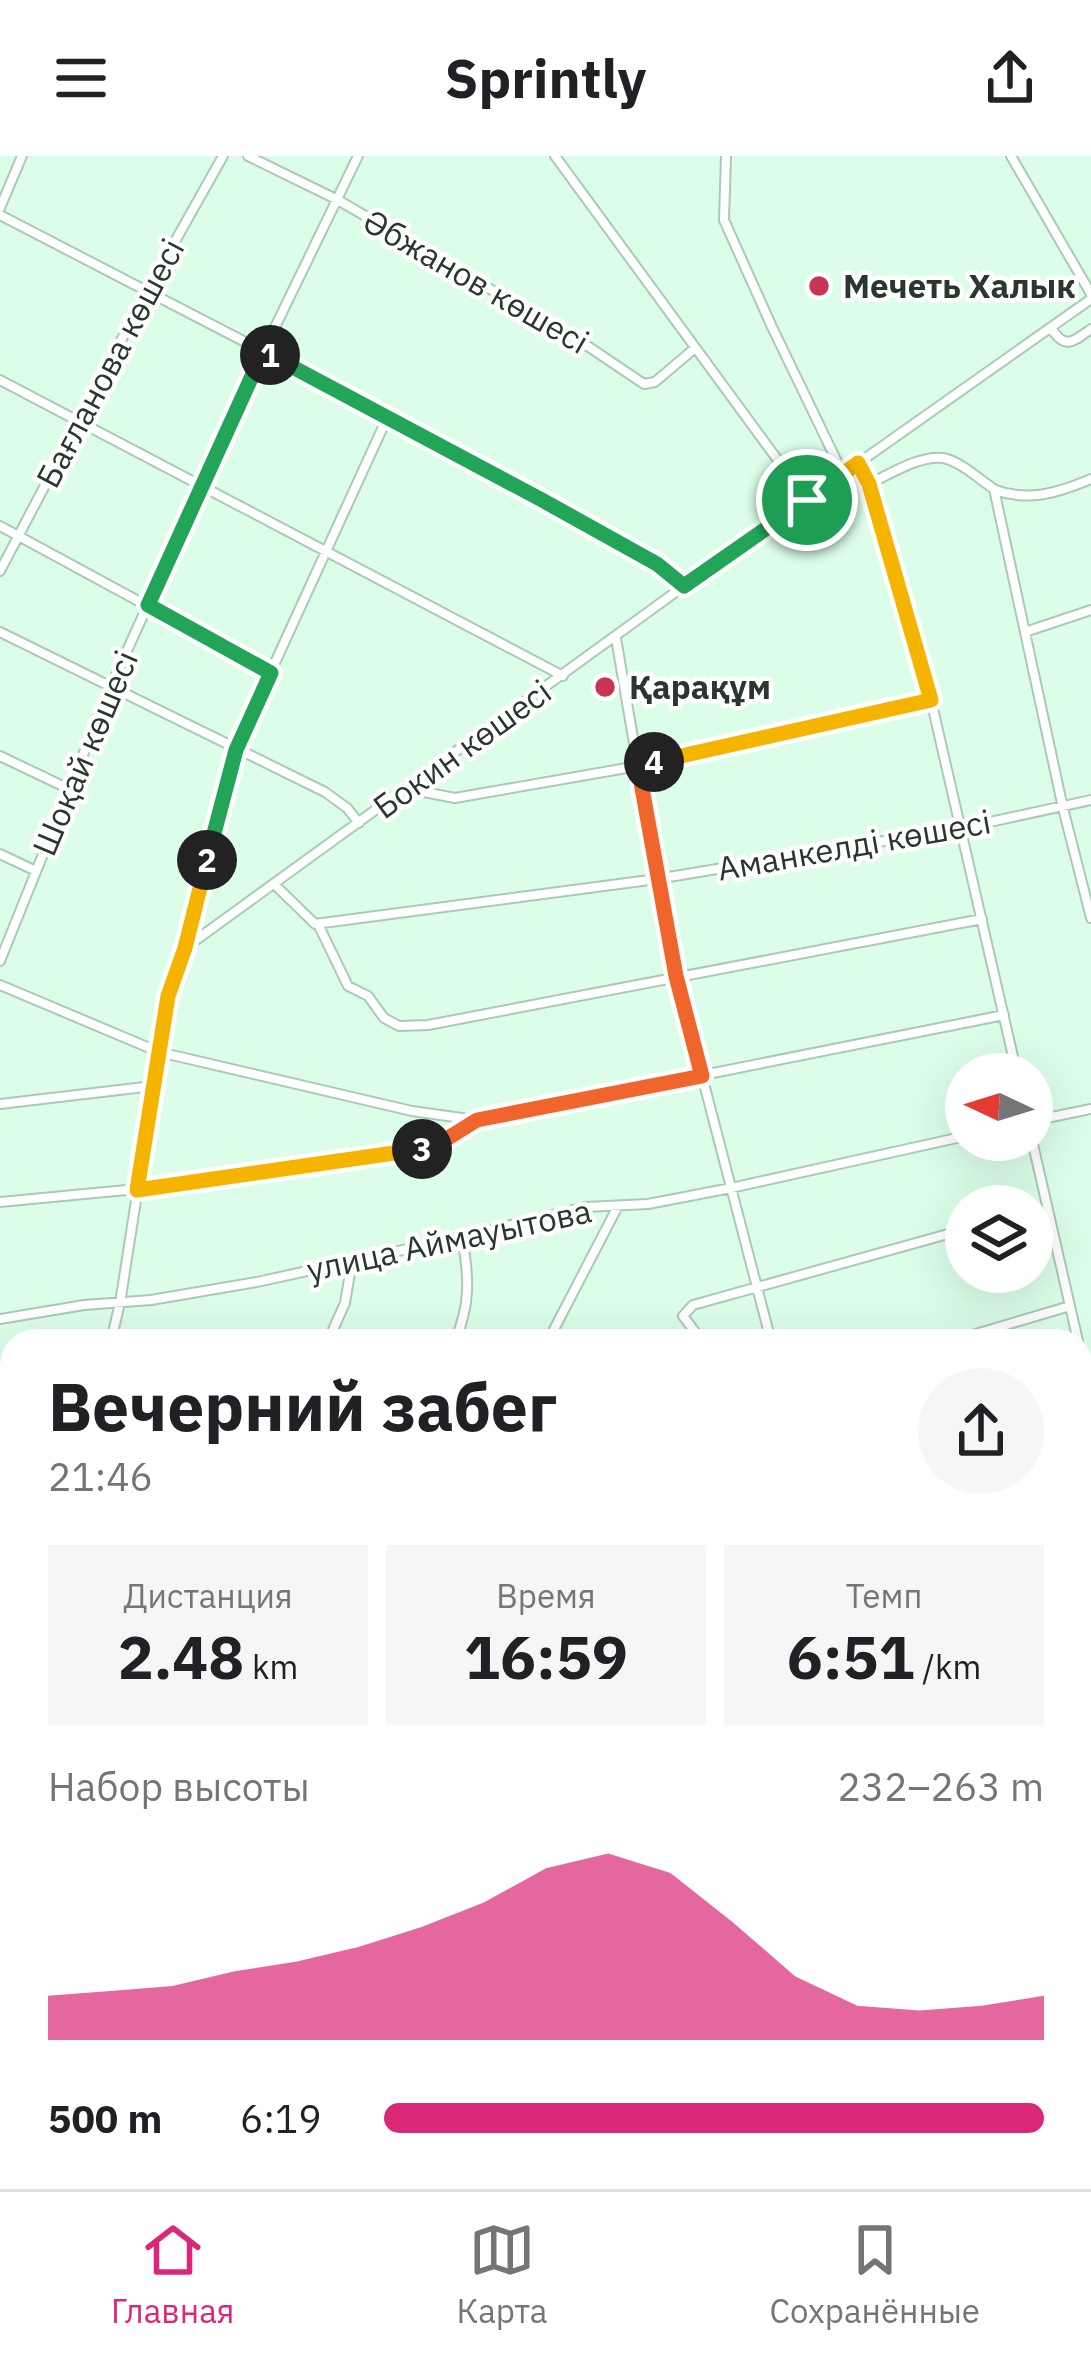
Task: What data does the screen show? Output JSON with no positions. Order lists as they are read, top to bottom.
{
  "streets": {
    "street": [
      "Әбжанов көшесі",
      "Бағланова көшесі",
      "Бокин көшесі",
      "Шоқай көшесі",
      "Аманкелді көшесі",
      "улица Аймауытова"
    ]
  },
  "crossings": [
    ["Әбжанов көшесі", "Шоқай көшесі"]
  ],
  "places": ["Мечеть Халык", "Қарақұм"],
  "north": "left",
  "page": {
    "header": "Sprintly",
    "pins": [
      "1",
      "4",
      "2",
      "3"
    ],
    "heading": ["Вечерний забег", "21:46"],
    "stats": [
      ["Дистанция", "2.48 km"],
      ["Время", "16:59"],
      ["Темп", "6:51 /km"]
    ],
    "chart": ["Набор высоты", "232–263 m"],
    "list": [
      {
        "name": "500 m",
        "note": "6:19"
      }
    ],
    "tabs": ["Главная", "Карта", "Сохранённые"]
  }
}
